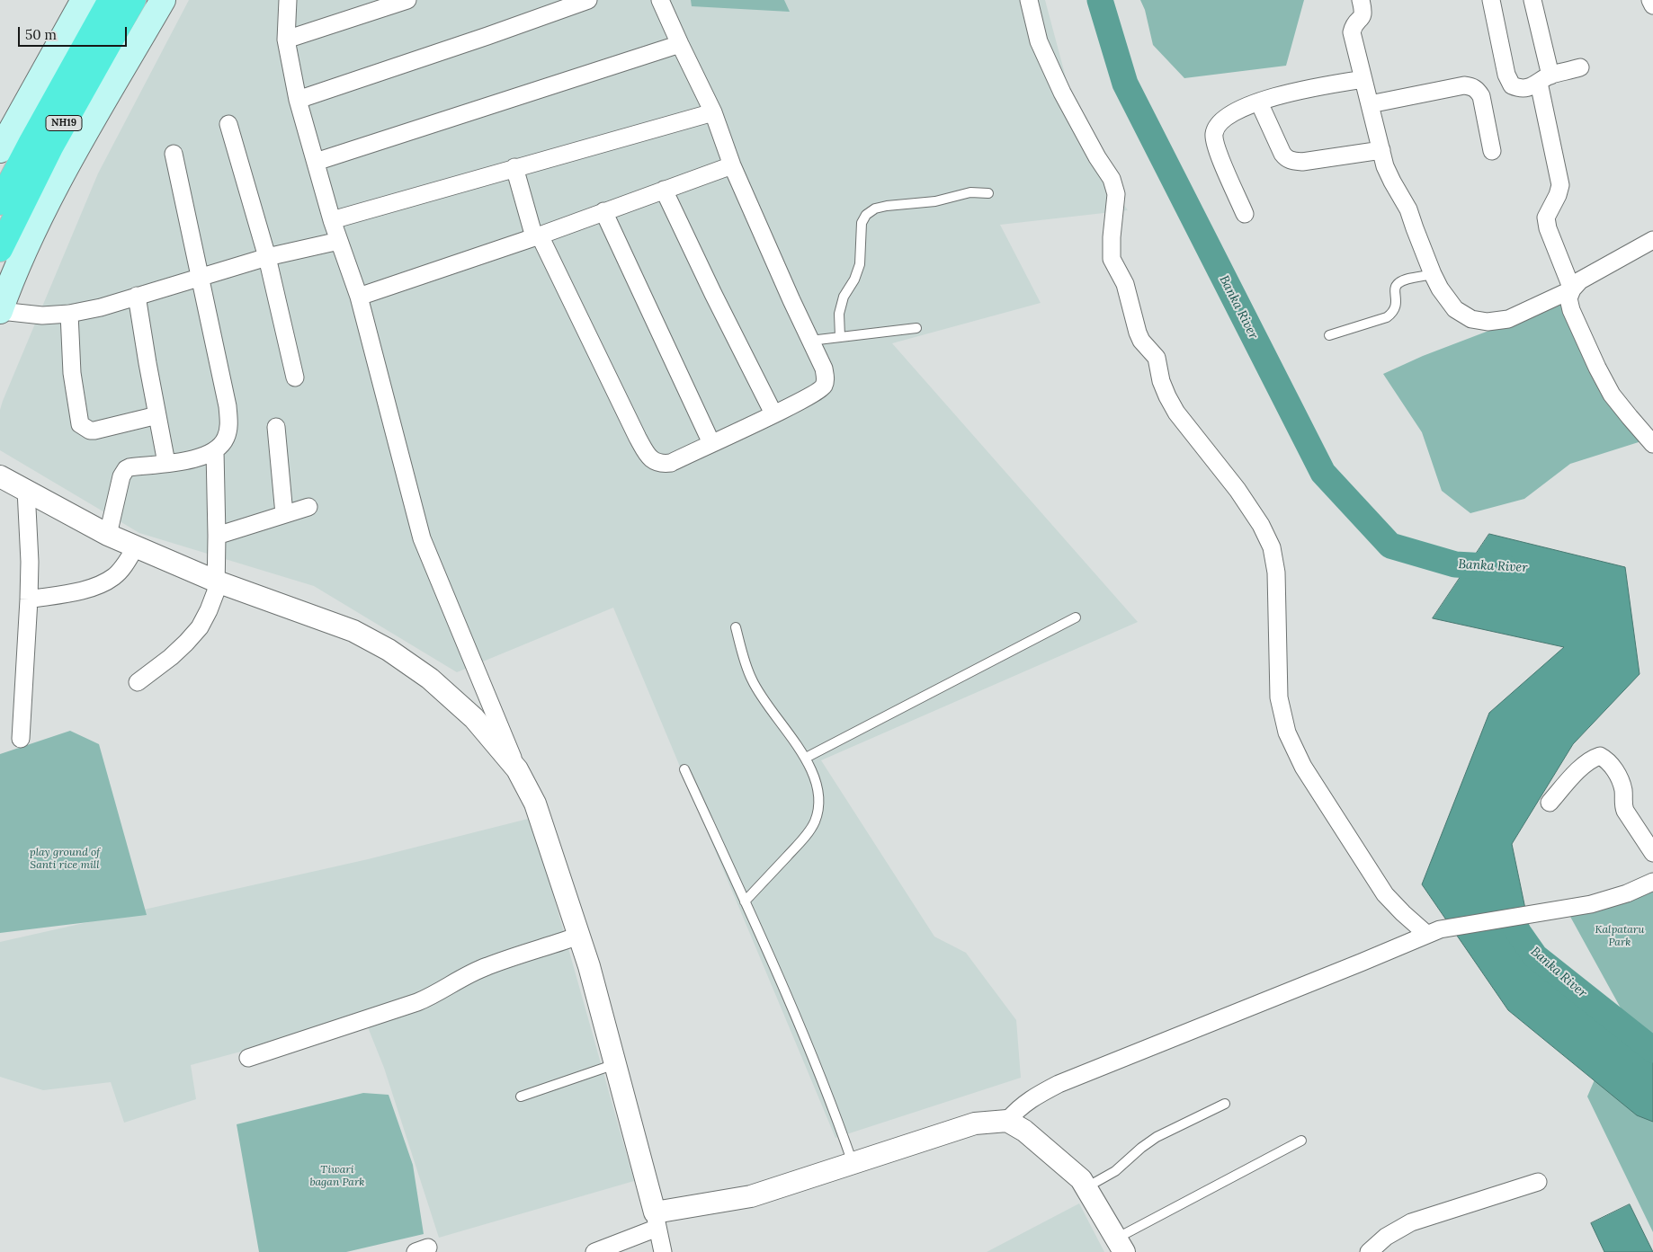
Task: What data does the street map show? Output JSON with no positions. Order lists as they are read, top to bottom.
{
  "streets": {
    "highway": ["NH19"]
  },
  "water": ["Banka River"],
  "parks": ["play ground of Santi rice mill", "Kalpataru Park", "Tiwari bagan Park"],
  "scale_bar": "50 m"
}
